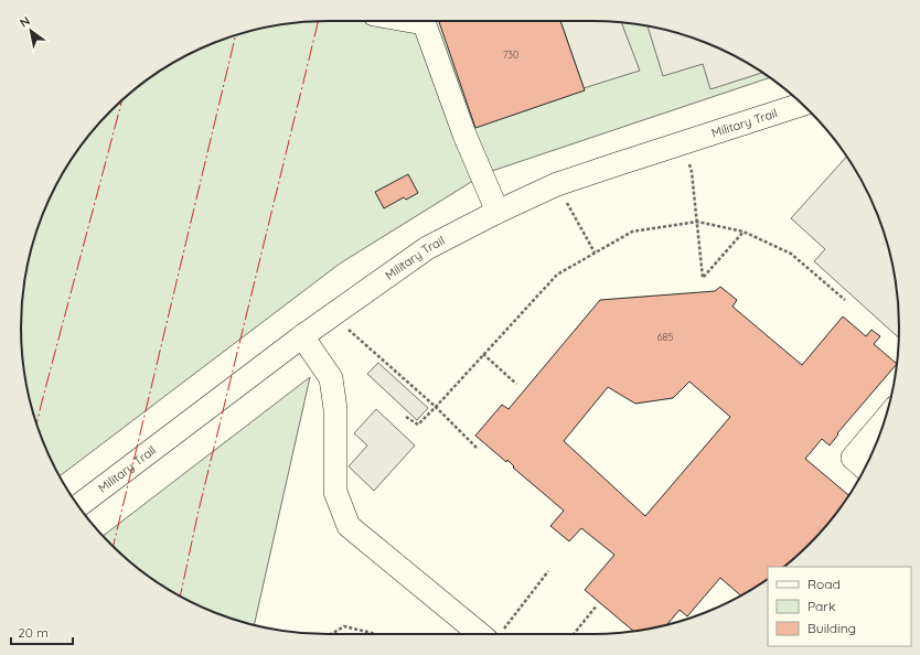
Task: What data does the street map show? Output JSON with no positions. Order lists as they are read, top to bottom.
{
  "streets": {
    "street": ["Military Trail"]
  },
  "house_numbers": ["730", "685"],
  "legend": ["Road", "Park", "Building"],
  "scale_bar": "20 m",
  "north": "top left"
}
